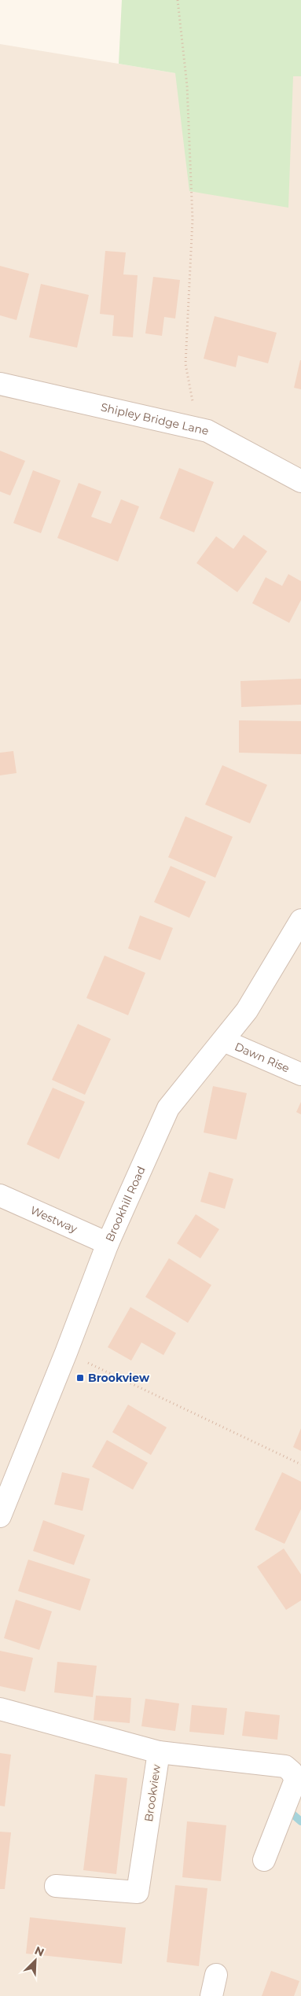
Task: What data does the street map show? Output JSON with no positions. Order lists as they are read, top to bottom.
{
  "streets": {
    "street": [
      "Shipley Bridge Lane",
      "Dawn Rise",
      "Brookhill Road",
      "Westway",
      "Brookview"
    ]
  },
  "crossings": [
    ["Dawn Rise", "Brookhill Road"],
    ["Brookhill Road", "Westway"]
  ],
  "places": {
    "transit": ["Brookview"]
  },
  "north": "top right"
}
